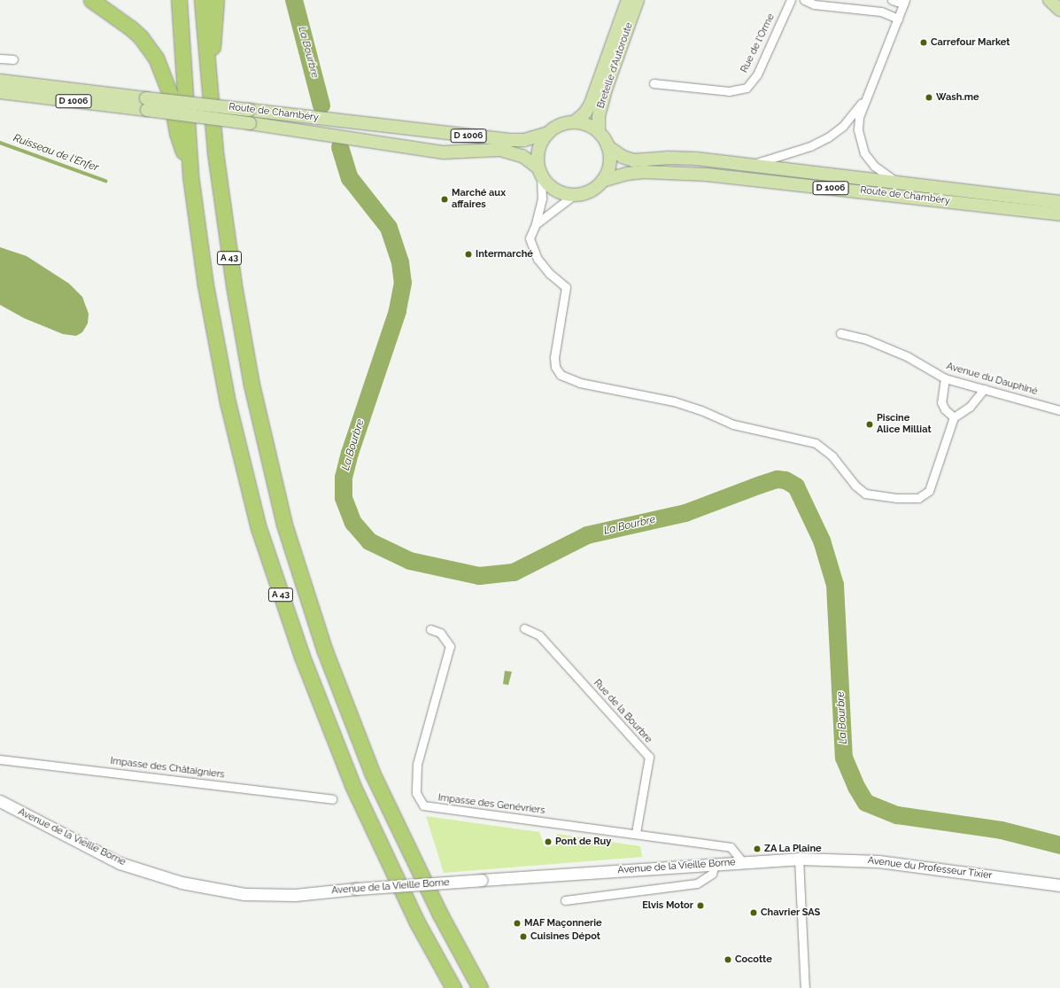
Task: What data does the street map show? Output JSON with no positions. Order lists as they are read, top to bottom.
{
  "streets": {
    "highway": ["A 43"],
    "main road": [
      "Bretelle d'Autoroute",
      "D 1006",
      "Route de Chambéry",
      "Avenue de la Vieille Borne",
      "Avenue du Professeur Tixier"
    ],
    "street": [
      "Rue de l'Orme",
      "Avenue du Dauphiné",
      "Rue de la Bourbre",
      "Impasse des Châtaigniers",
      "Impasse des Genévriers"
    ]
  },
  "crossings": [
    ["Bretelle d'Autoroute", "Route de Chambéry"],
    ["Rue de la Bourbre", "Impasse des Genévriers"],
    ["Impasse des Genévriers", "Avenue de la Vieille Borne"],
    ["Avenue de la Vieille Borne", "Avenue du Professeur Tixier"]
  ],
  "water": ["La Bourbre", "Ruisseau de l'Enfer"],
  "places": [
    "Carrefour Market",
    "Wash.me",
    "Marché aux affaires",
    "Intermarché",
    "Piscine Alice Milliat",
    "Pont de Ruy",
    "ZA La Plaine",
    "Elvis Motor",
    "Chavrier SAS",
    "MAF Maçonnerie",
    "Cuisines Dépot",
    "Cocotte"
  ]
}
